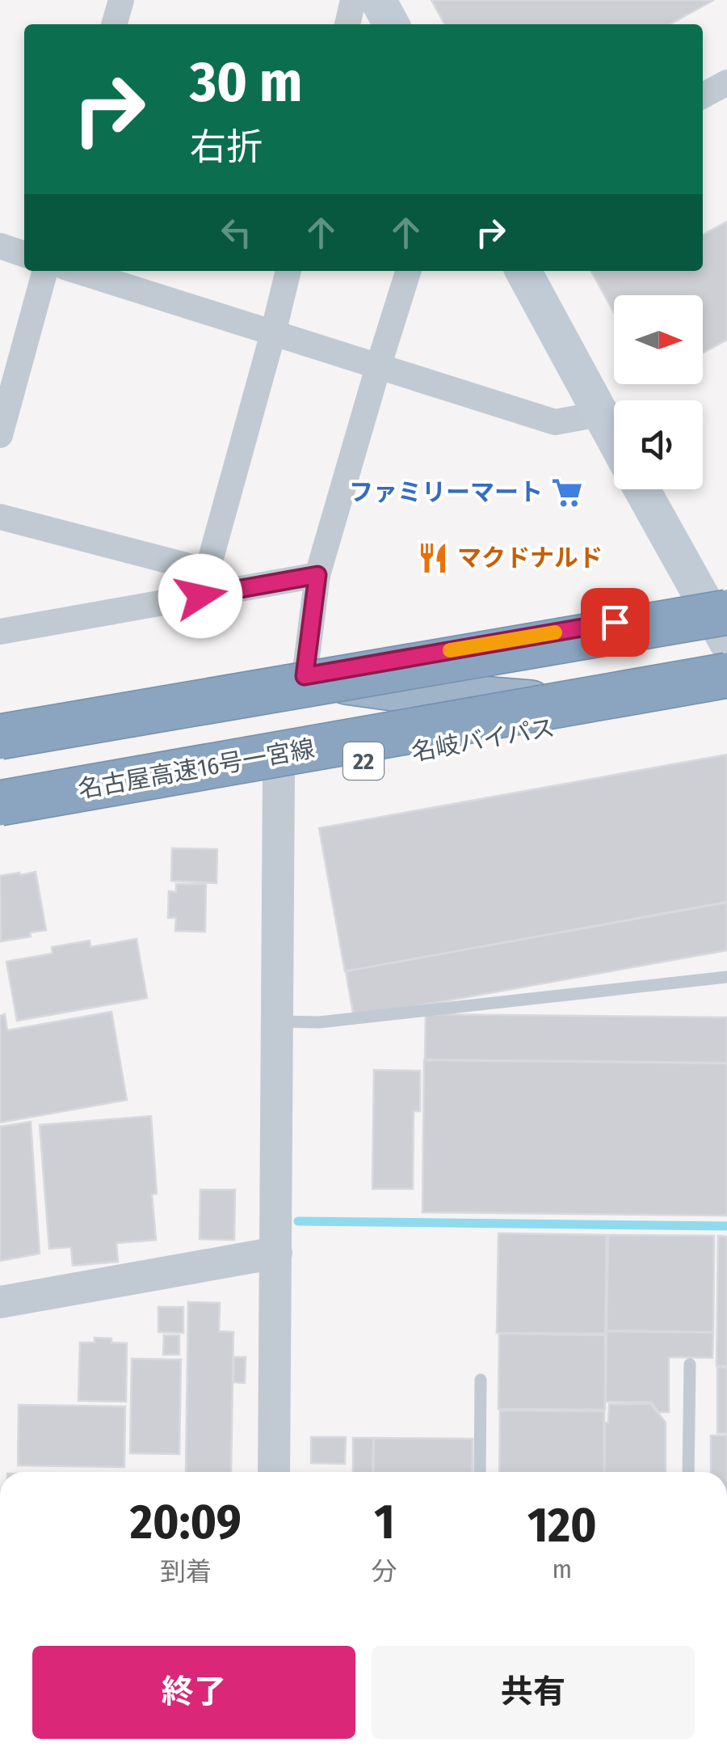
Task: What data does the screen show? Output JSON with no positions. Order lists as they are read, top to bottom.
{
  "streets": {
    "highway": ["名岐バイパス", "22", "名古屋高速16号一宮線"]
  },
  "places": {
    "supermarket": ["ファミリーマート"],
    "restaurant": ["マクドナルド"]
  },
  "north": "right",
  "page": {
    "turn": ["30 m", "右折"],
    "eta": [
      "20:09",
      "到着",
      "1",
      "分",
      "120",
      "m"
    ],
    "buttons": ["終了", "共有"]
  }
}
